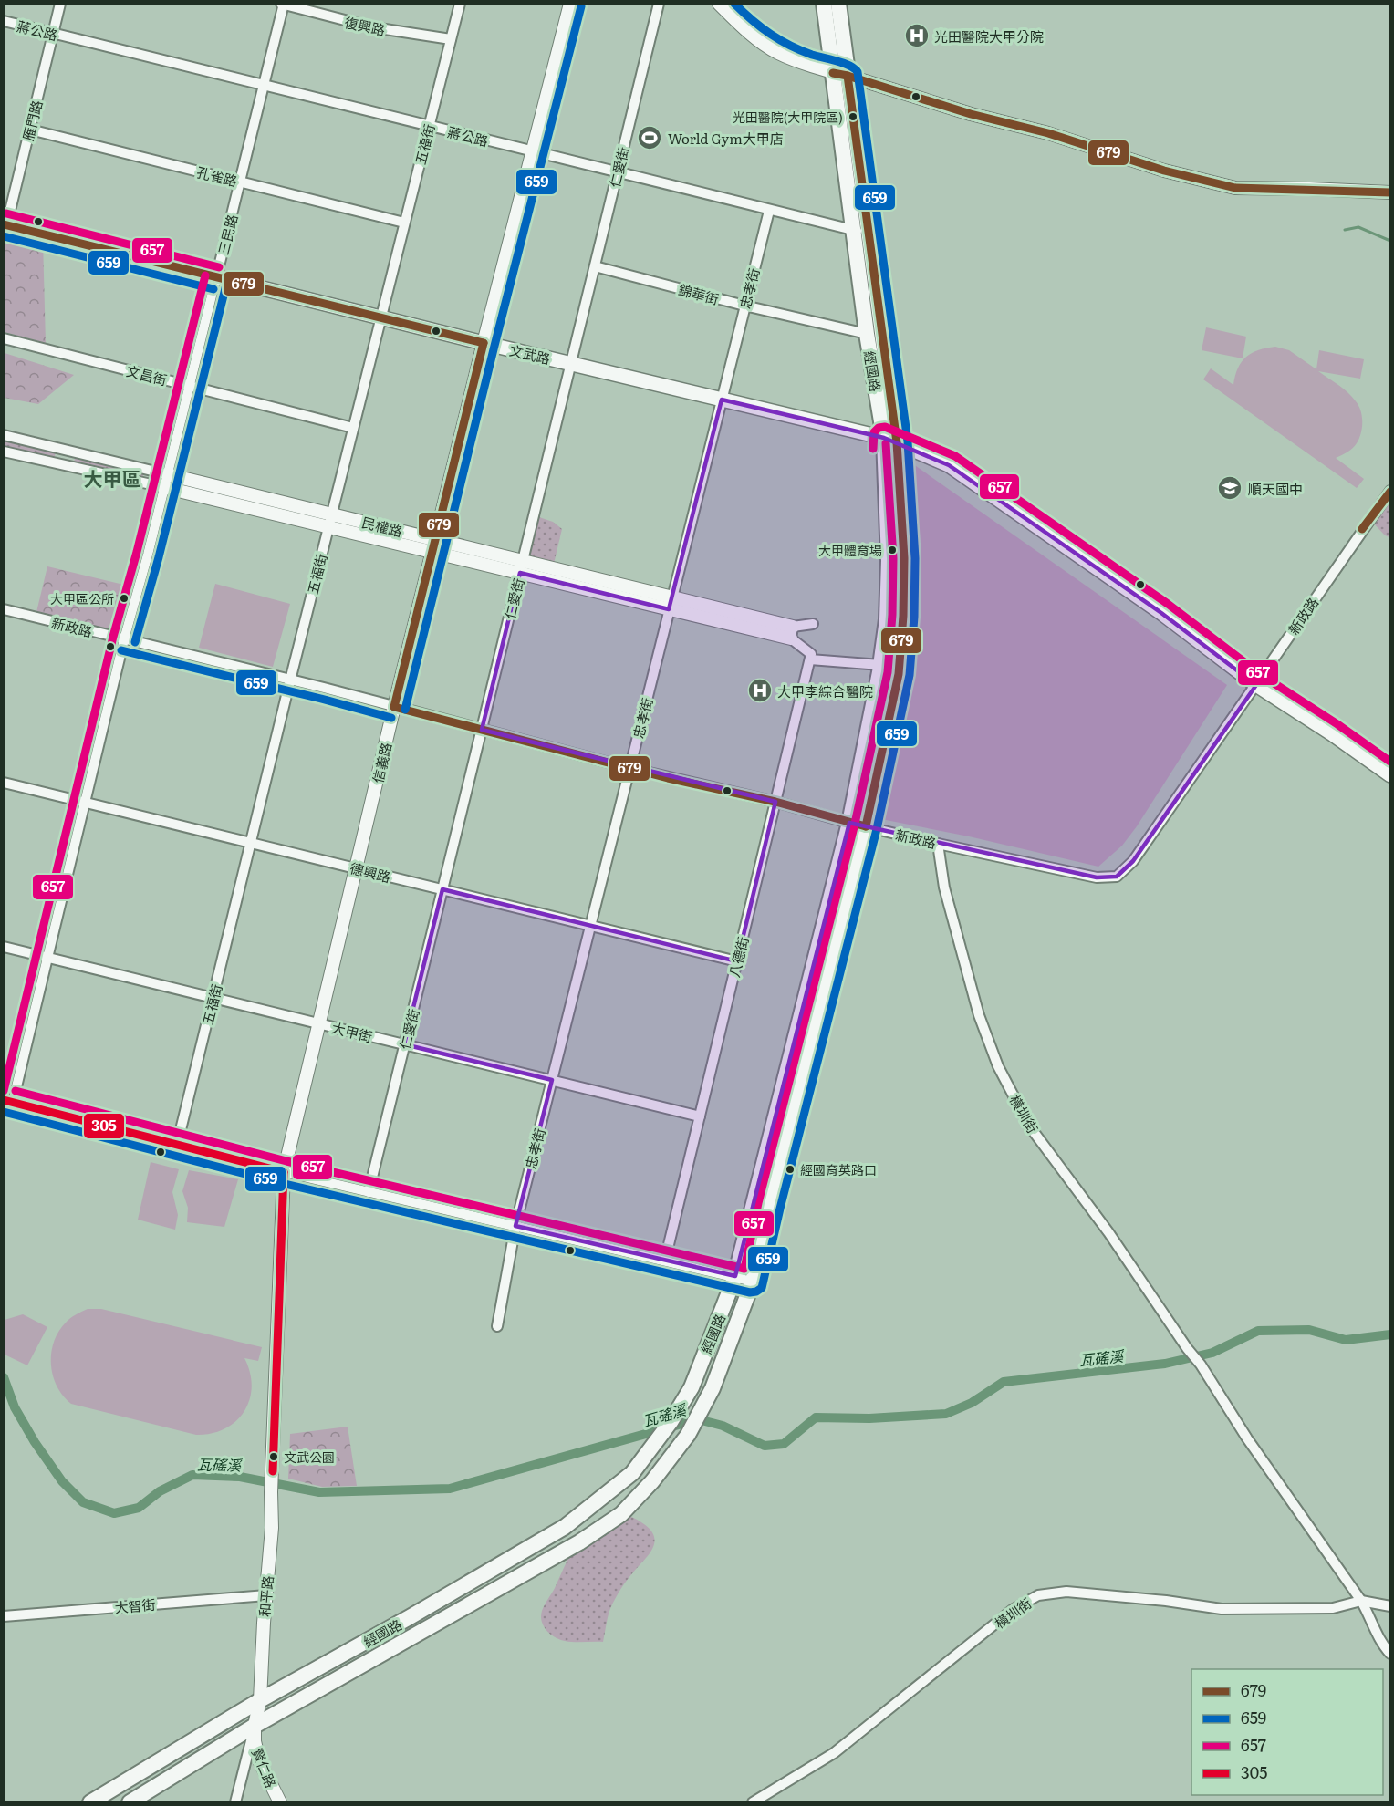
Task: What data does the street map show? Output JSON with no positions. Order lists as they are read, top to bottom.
{
  "streets": {
    "main road": ["文武路", "經國路"],
    "street": [
      "復興路",
      "蔣公路",
      "雁門路",
      "五福街",
      "仁愛街",
      "孔雀路",
      "三民路",
      "忠孝街",
      "錦華街",
      "文昌街",
      "民權路",
      "新政路",
      "信義路",
      "德興路",
      "八德街",
      "大甲街",
      "橫圳街",
      "和平路",
      "大智街",
      "賢仁路"
    ]
  },
  "crossings": [
    ["復興路", "五福街"],
    ["復興路", "三民路"],
    ["蔣公路", "雁門路"],
    ["蔣公路", "五福街"],
    ["蔣公路", "仁愛街"],
    ["蔣公路", "三民路"],
    ["蔣公路", "忠孝街"],
    ["蔣公路", "經國路"],
    ["蔣公路", "信義路"],
    ["雁門路", "孔雀路"],
    ["雁門路", "文武路"],
    ["五福街", "孔雀路"],
    ["五福街", "文武路"],
    ["五福街", "文昌街"],
    ["五福街", "民權路"],
    ["五福街", "新政路"],
    ["五福街", "德興路"],
    ["五福街", "大甲街"],
    ["仁愛街", "錦華街"],
    ["仁愛街", "文武路"],
    ["仁愛街", "民權路"],
    ["仁愛街", "新政路"],
    ["仁愛街", "德興路"],
    ["仁愛街", "大甲街"],
    ["孔雀路", "三民路"],
    ["三民路", "文武路"],
    ["三民路", "文昌街"],
    ["三民路", "民權路"],
    ["三民路", "新政路"],
    ["三民路", "德興路"],
    ["三民路", "大甲街"],
    ["忠孝街", "錦華街"],
    ["忠孝街", "文武路"],
    ["忠孝街", "民權路"],
    ["忠孝街", "新政路"],
    ["忠孝街", "德興路"],
    ["忠孝街", "大甲街"],
    ["錦華街", "經國路"],
    ["文武路", "經國路"],
    ["文武路", "新政路"],
    ["文武路", "信義路"],
    ["經國路", "新政路"],
    ["經國路", "和平路"],
    ["經國路", "賢仁路"],
    ["民權路", "信義路"],
    ["新政路", "信義路"],
    ["新政路", "八德街"],
    ["新政路", "橫圳街"],
    ["信義路", "德興路"],
    ["信義路", "大甲街"],
    ["信義路", "和平路"],
    ["德興路", "八德街"],
    ["八德街", "大甲街"],
    ["和平路", "大智街"],
    ["和平路", "賢仁路"]
  ],
  "districts": ["大甲區"],
  "water": ["瓦磘溪"],
  "places": {
    "hospital": ["光田醫院大甲分院", "大甲李綜合醫院"],
    "other": [
      "光田醫院(大甲院區)",
      "大甲體育場",
      "大甲區公所",
      "經國育英路口",
      "文武公園"
    ],
    "sports": ["World Gym大甲店"],
    "school or university": ["順天國中"]
  },
  "lines": [
    "transit line 659",
    "transit line 679",
    "transit line 657",
    "transit line 305"
  ],
  "legend": [
    "679",
    "659",
    "657",
    "305"
  ]
}
